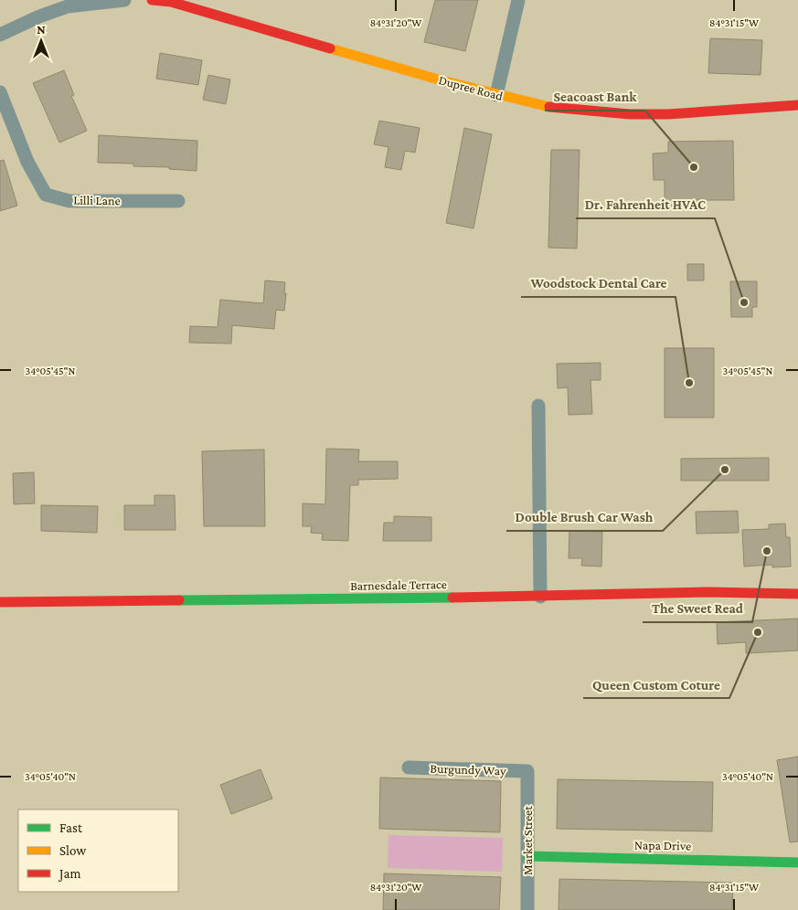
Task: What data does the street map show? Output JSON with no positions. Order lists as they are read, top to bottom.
{
  "streets": {
    "street": [
      "Dupree Road",
      "Lilli Lane",
      "Barnesdale Terrace",
      "Burgundy Way",
      "Market Street",
      "Napa Drive"
    ]
  },
  "crossings": [
    ["Burgundy Way", "Market Street"],
    ["Market Street", "Napa Drive"]
  ],
  "places": [
    "Seacoast Bank",
    "Dr. Fahrenheit HVAC",
    "Woodstock Dental Care",
    "Double Brush Car Wash",
    "The Sweet Read",
    "Queen Custom Coture"
  ],
  "legend": ["Fast", "Slow", "Jam"],
  "north": "top",
  "coordinates": [
    "84°31'20\"W",
    "84°31'15\"W",
    "34°05'45\"N",
    "34°05'40\"N"
  ]
}
